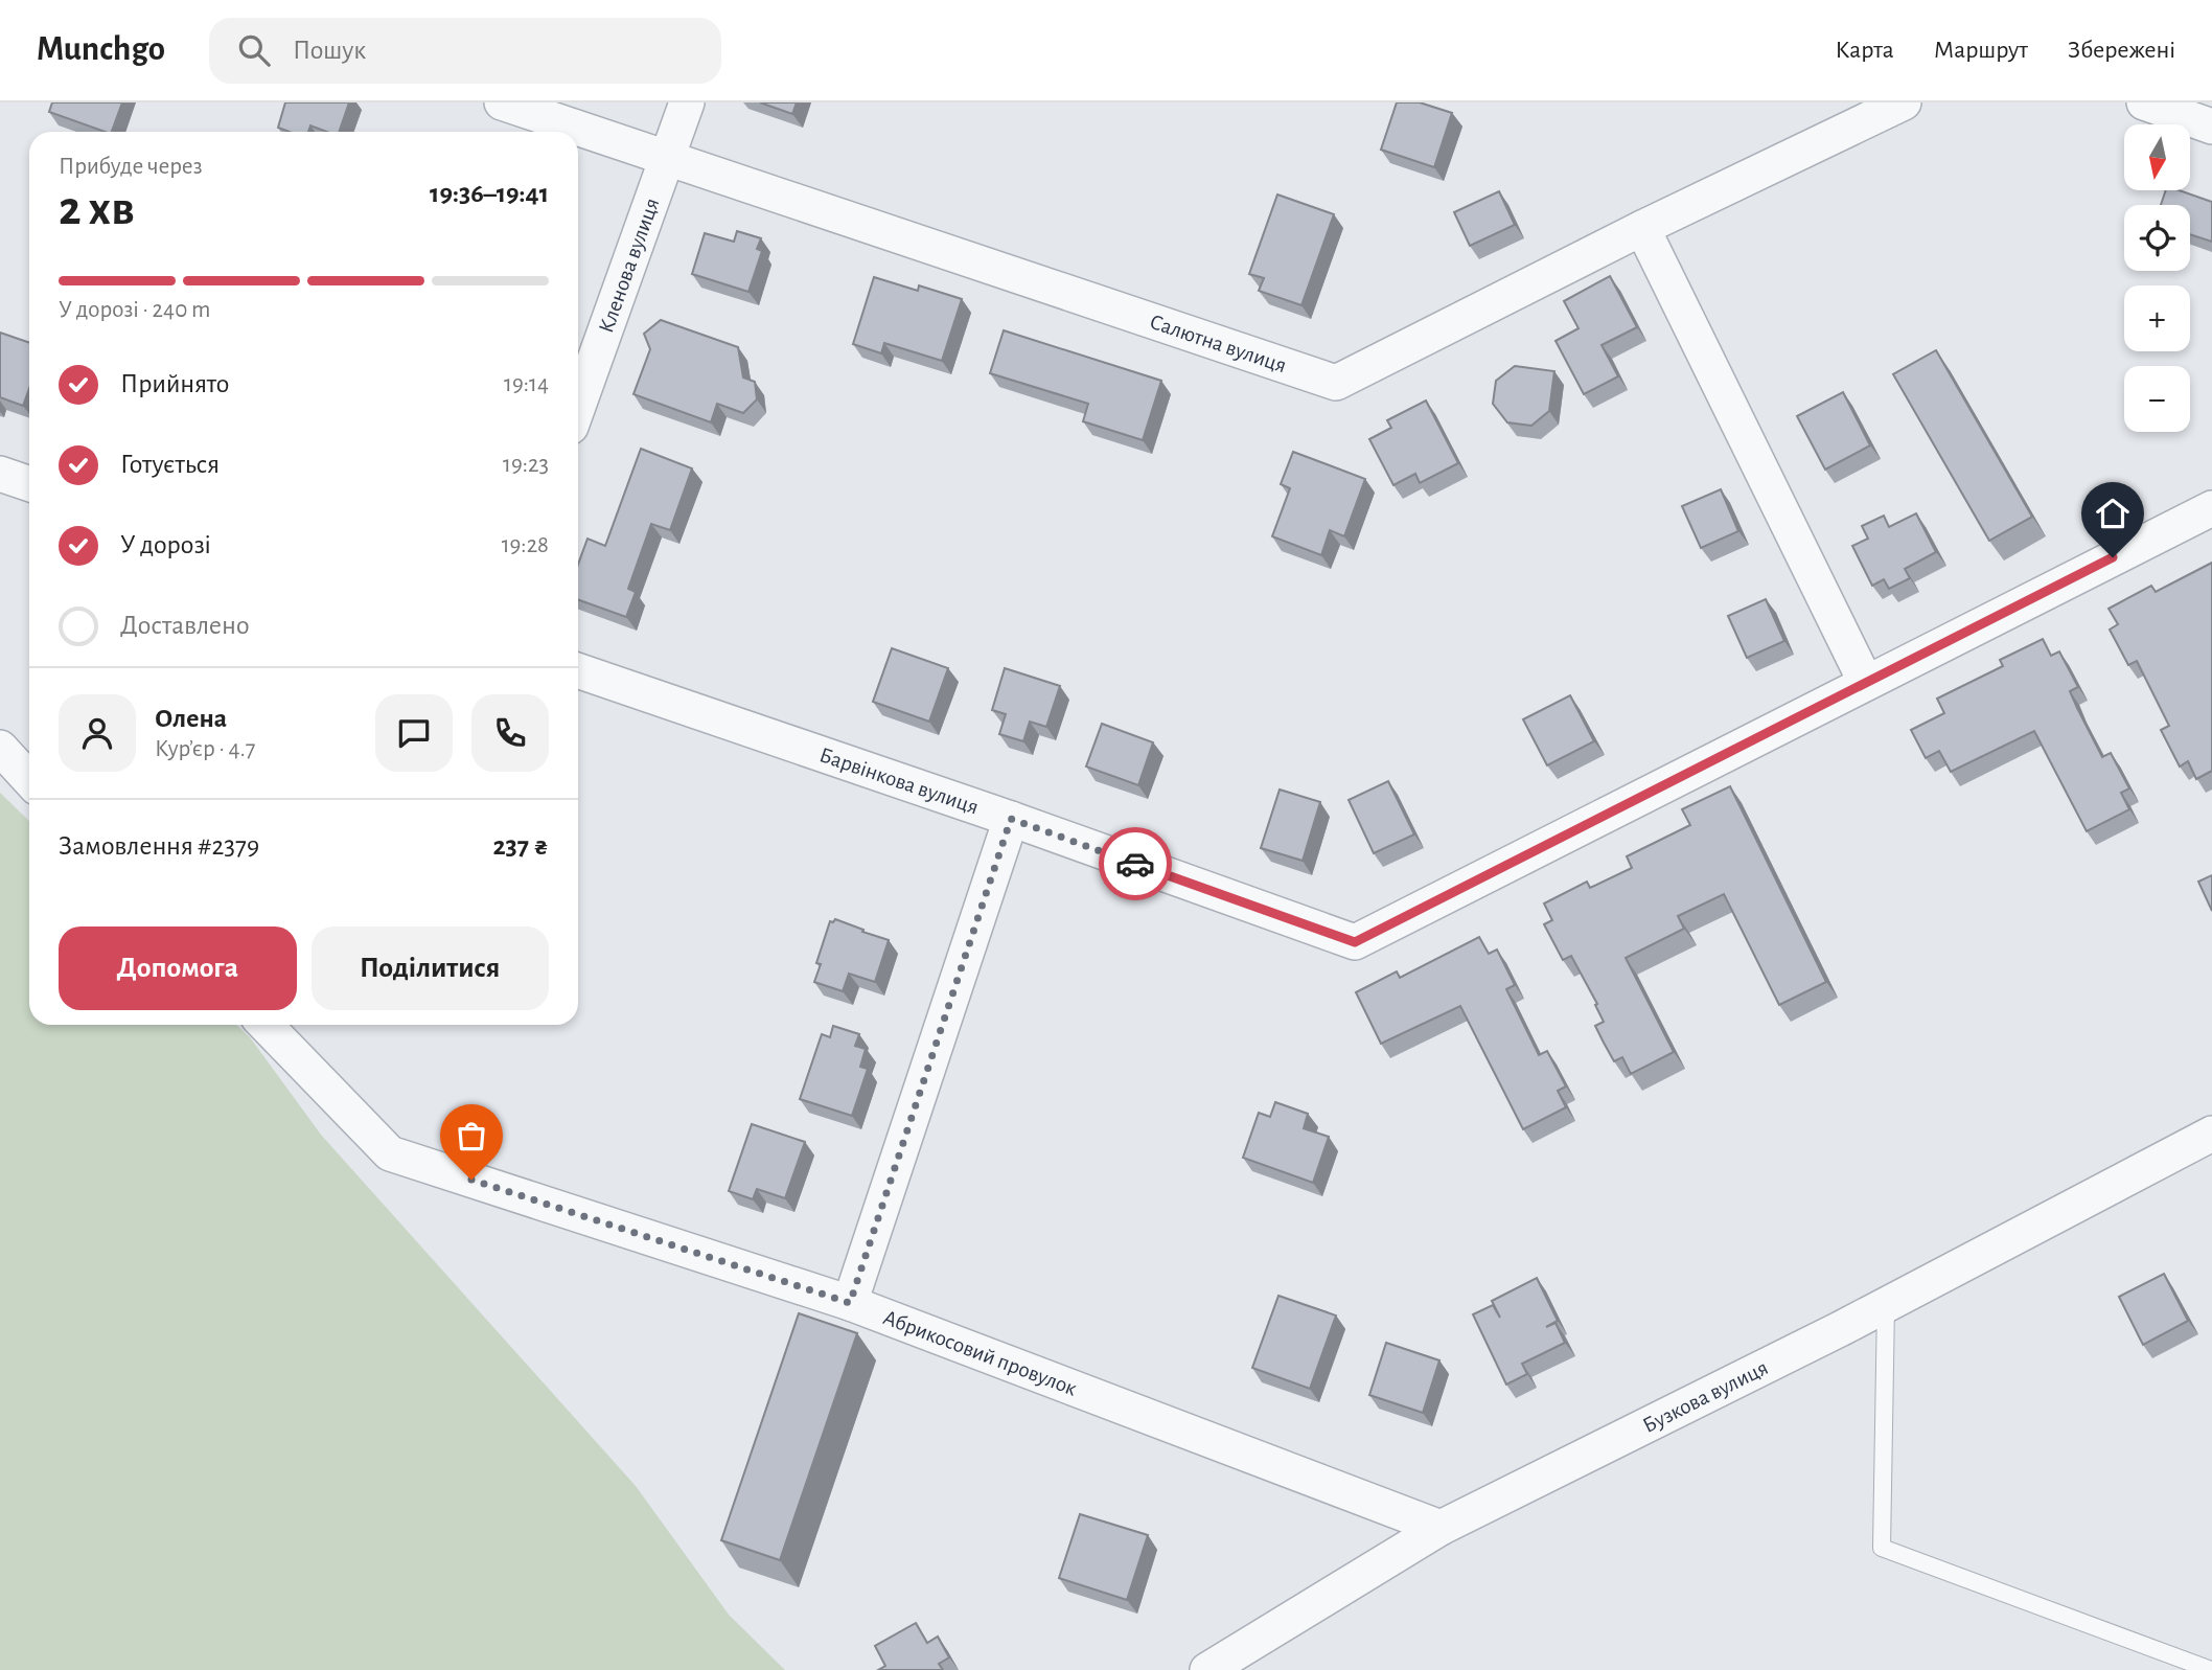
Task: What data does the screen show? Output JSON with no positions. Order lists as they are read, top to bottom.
{
  "streets": {
    "street": [
      "Кленова вулиця",
      "Салютна вулиця",
      "Барвінкова вулиця",
      "Абрикосовий провулок",
      "Бузкова вулиця"
    ]
  },
  "crossings": [
    ["Кленова вулиця", "Салютна вулиця"],
    ["Абрикосовий провулок", "Бузкова вулиця"]
  ],
  "north": "bottom",
  "page": {
    "header": "Munchgo",
    "search": "Пошук",
    "nav": ["Карта", "Маршрут", "Збережені"],
    "map_buttons": ["+", "−"],
    "heading": ["2 хв", "Прибуде через", "19:36–19:41"],
    "panel": [
      "Олена",
      "Кур’єр · 4.7",
      "Замовлення #2379",
      "237 ₴"
    ],
    "bar": "У дорозі · 240 m",
    "list": [
      ["Прийнято", "19:14"],
      ["Готується", "19:23"],
      ["У дорозі", "19:28"],
      "Доставлено"
    ],
    "buttons": ["Допомога", "Поділитися"]
  }
}
